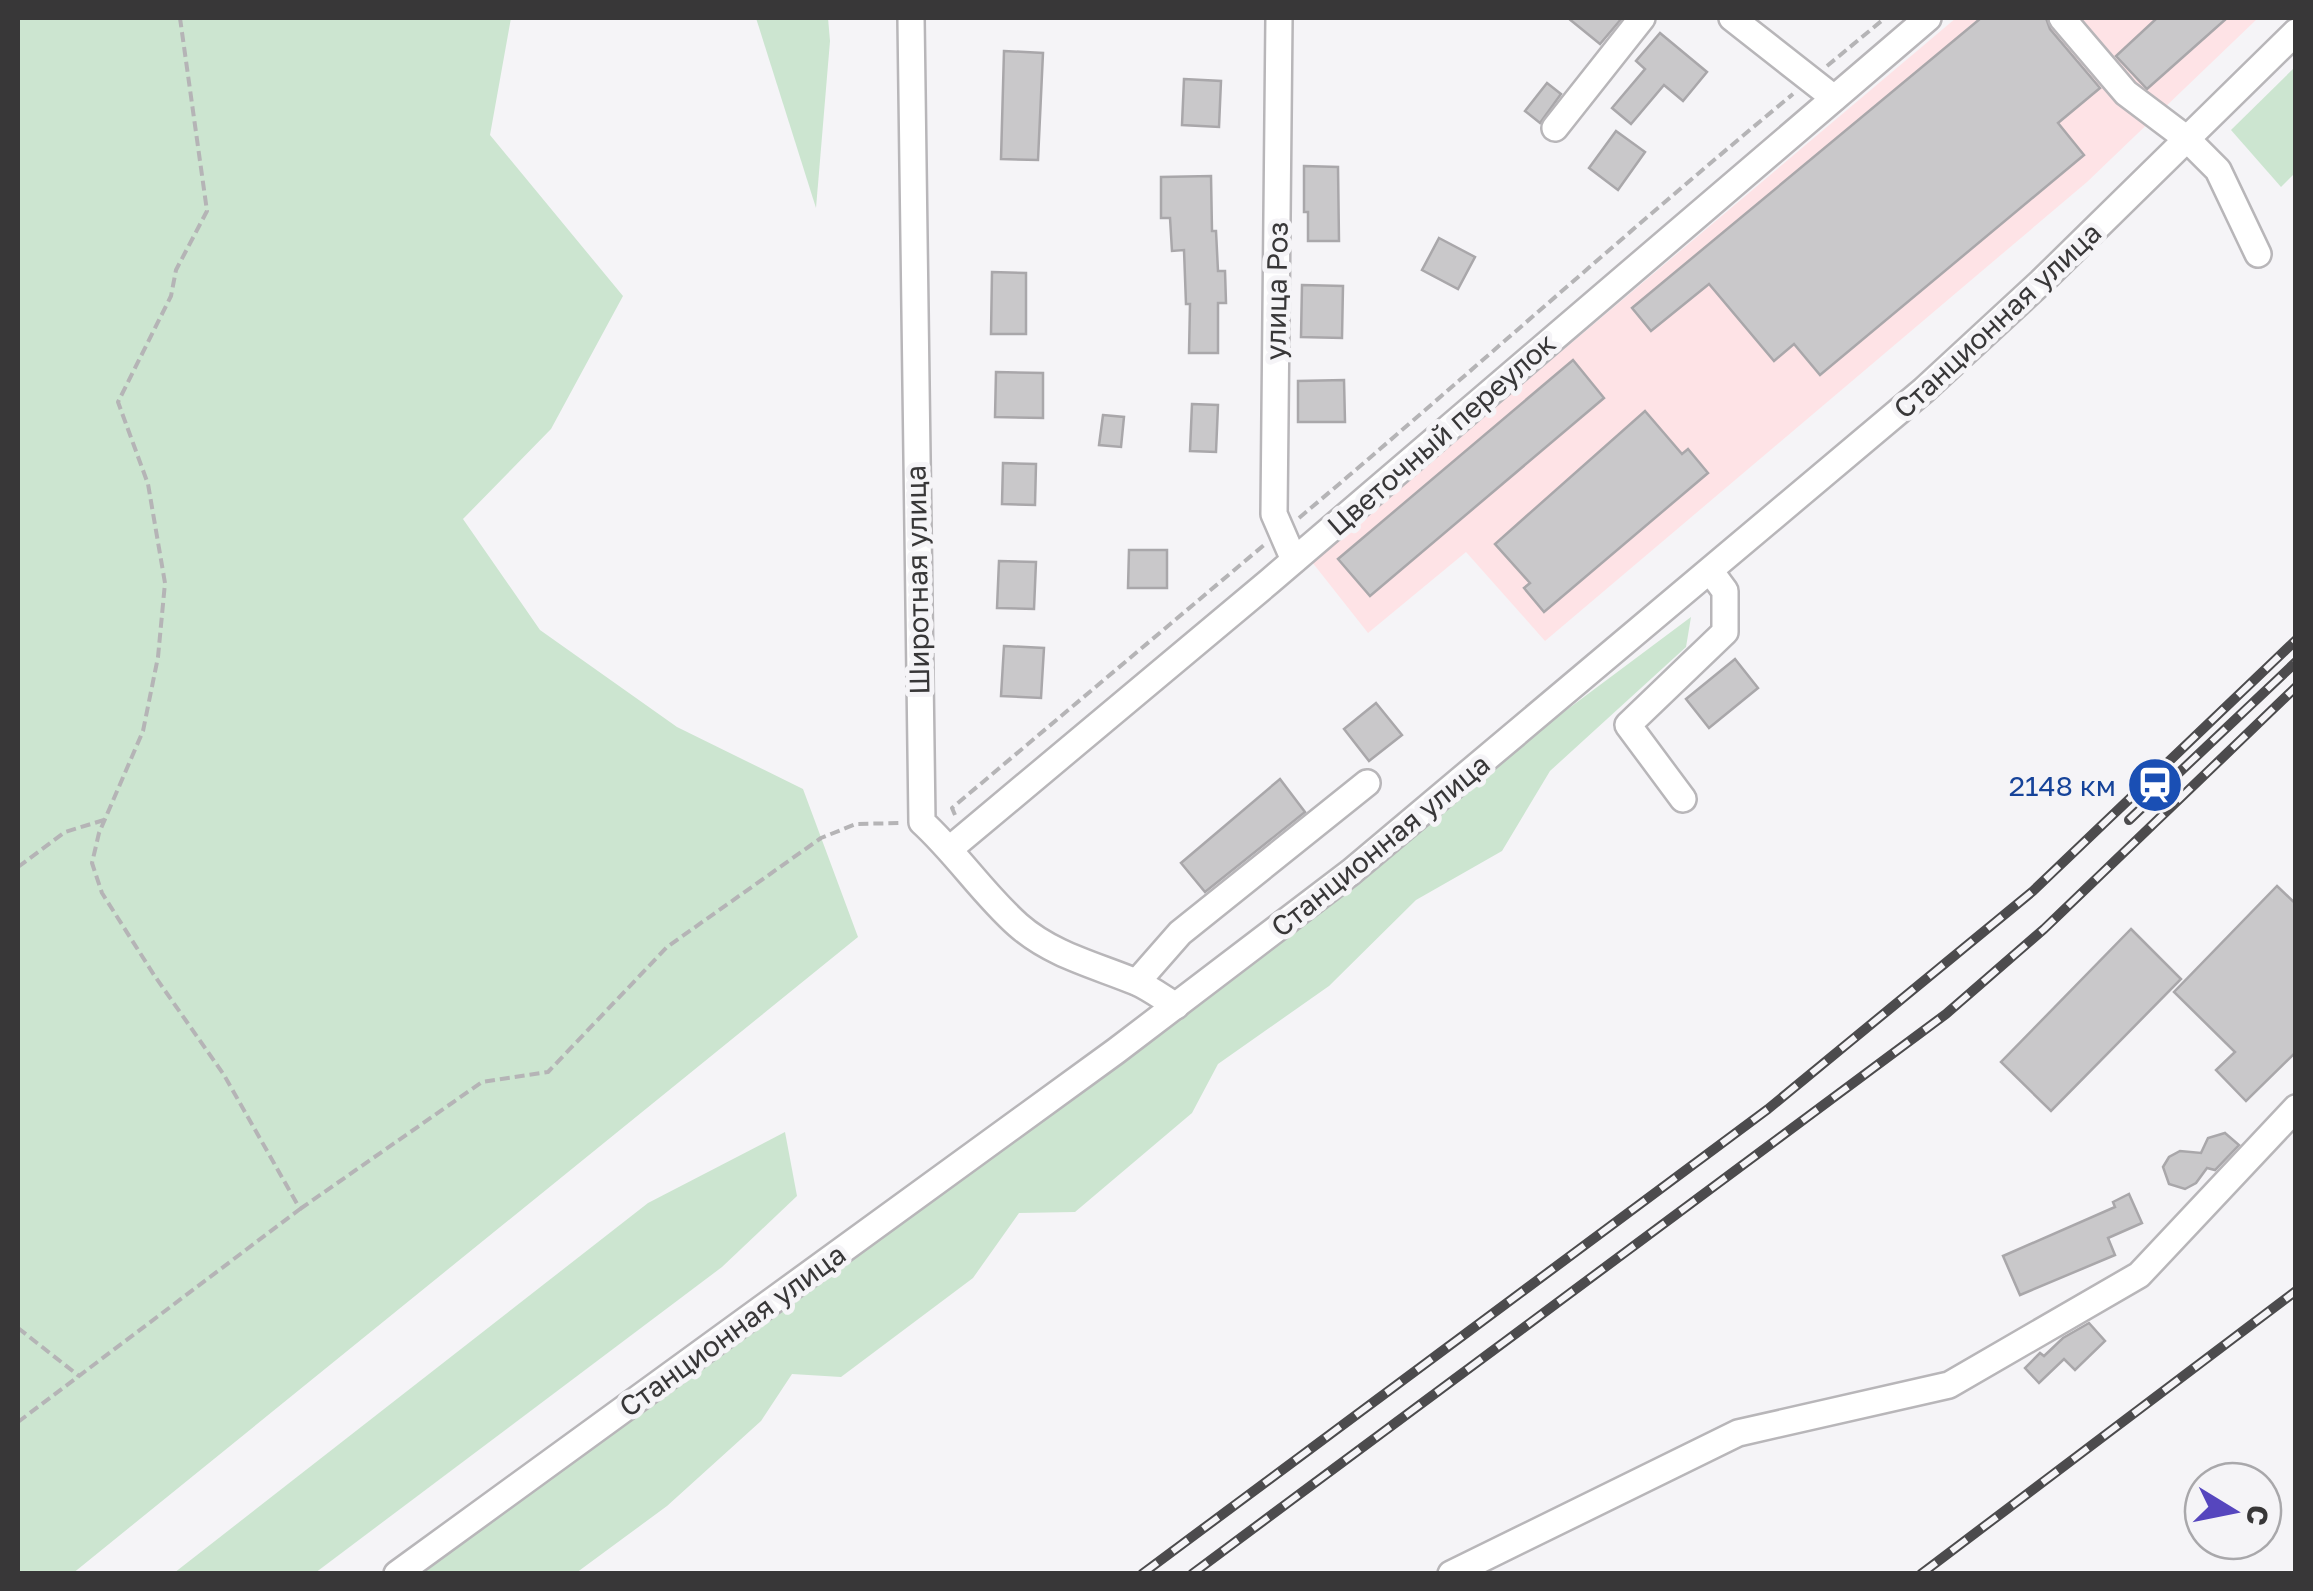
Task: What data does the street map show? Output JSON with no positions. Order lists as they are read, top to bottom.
{
  "streets": {
    "street": [
      "улица Роз",
      "Станционная улица",
      "Цветочный переулок",
      "Широтная улица"
    ]
  },
  "crossings": [
    ["улица Роз", "Цветочный переулок"]
  ],
  "places": {
    "station": ["2148 км"]
  },
  "north": "right"
}
